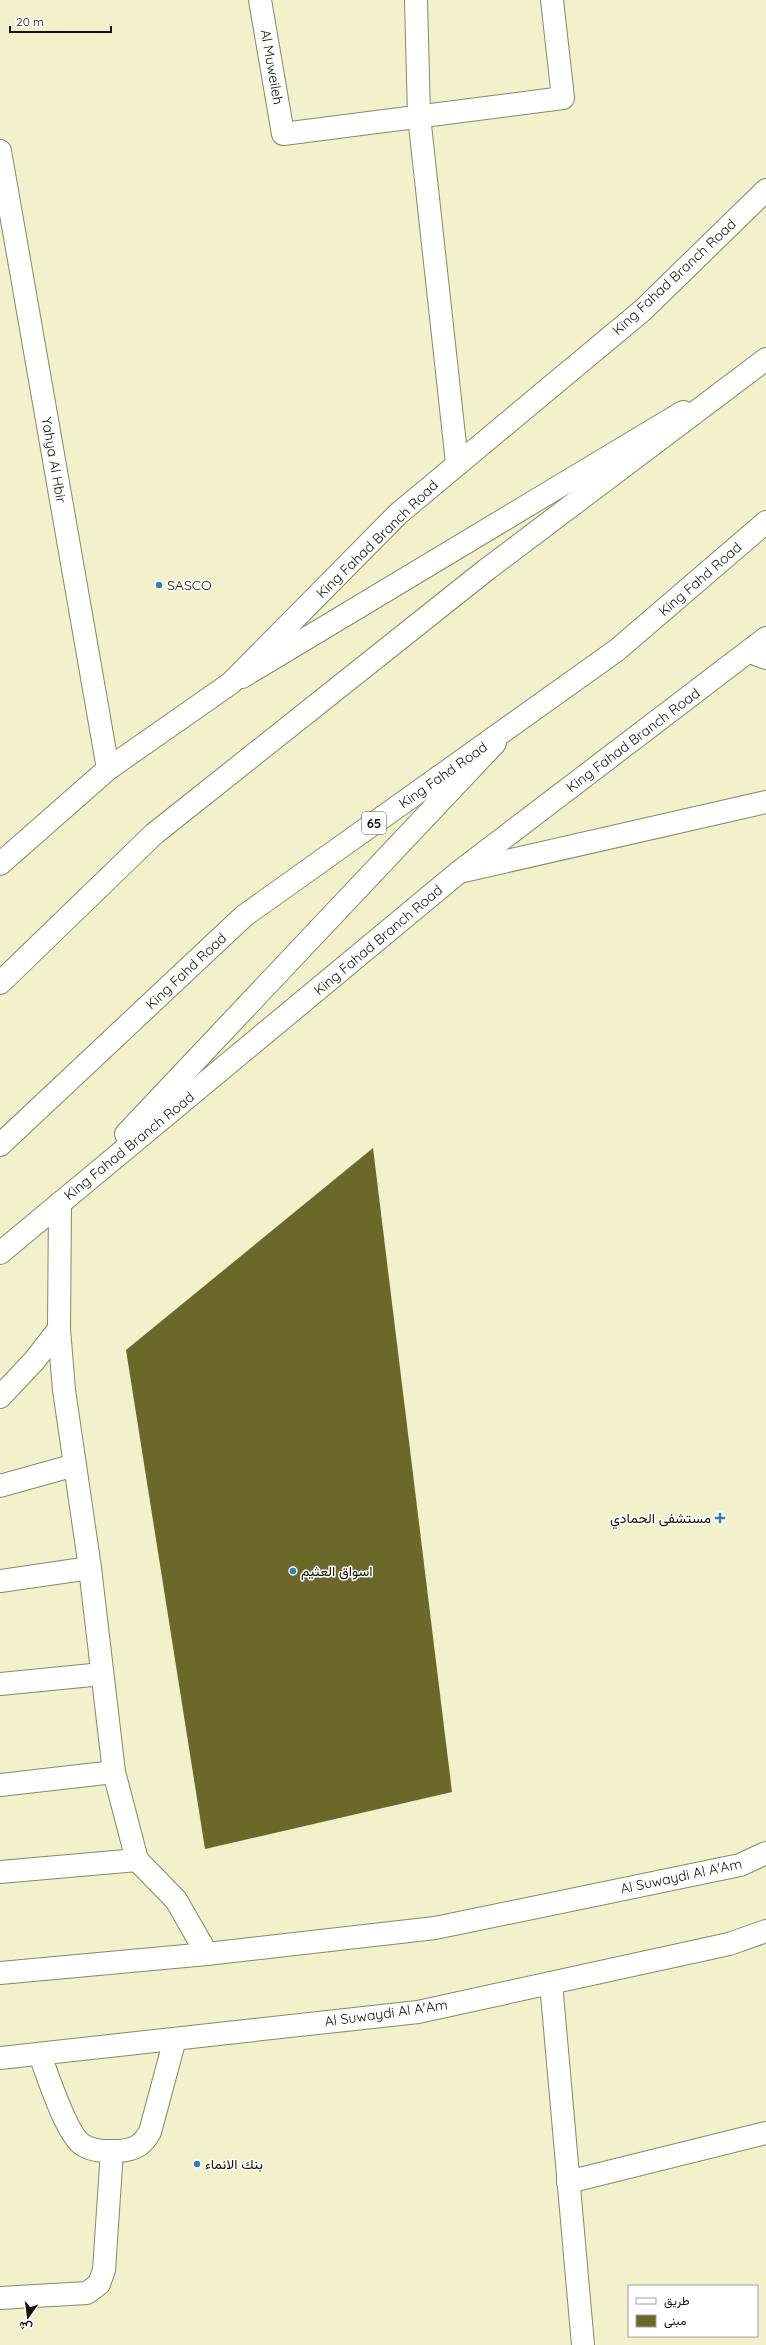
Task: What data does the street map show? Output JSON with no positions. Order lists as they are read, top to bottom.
{
  "streets": {
    "main road": [
      "Al Muweileh",
      "King Fahad Branch Road",
      "Yahya Al Hbir",
      "King Fahd Road",
      "65",
      "Al Suwaydi Al A'Am"
    ]
  },
  "crossings": [
    ["King Fahad Branch Road", "Yahya Al Hbir"]
  ],
  "places": {
    "other": ["SASCO", "اسواق العثيم", "بنك الانماء"],
    "health": ["مستشفى الحمادي"]
  },
  "legend": ["طريق", "مبنى"],
  "scale_bar": "20 m",
  "north": "bottom"
}
